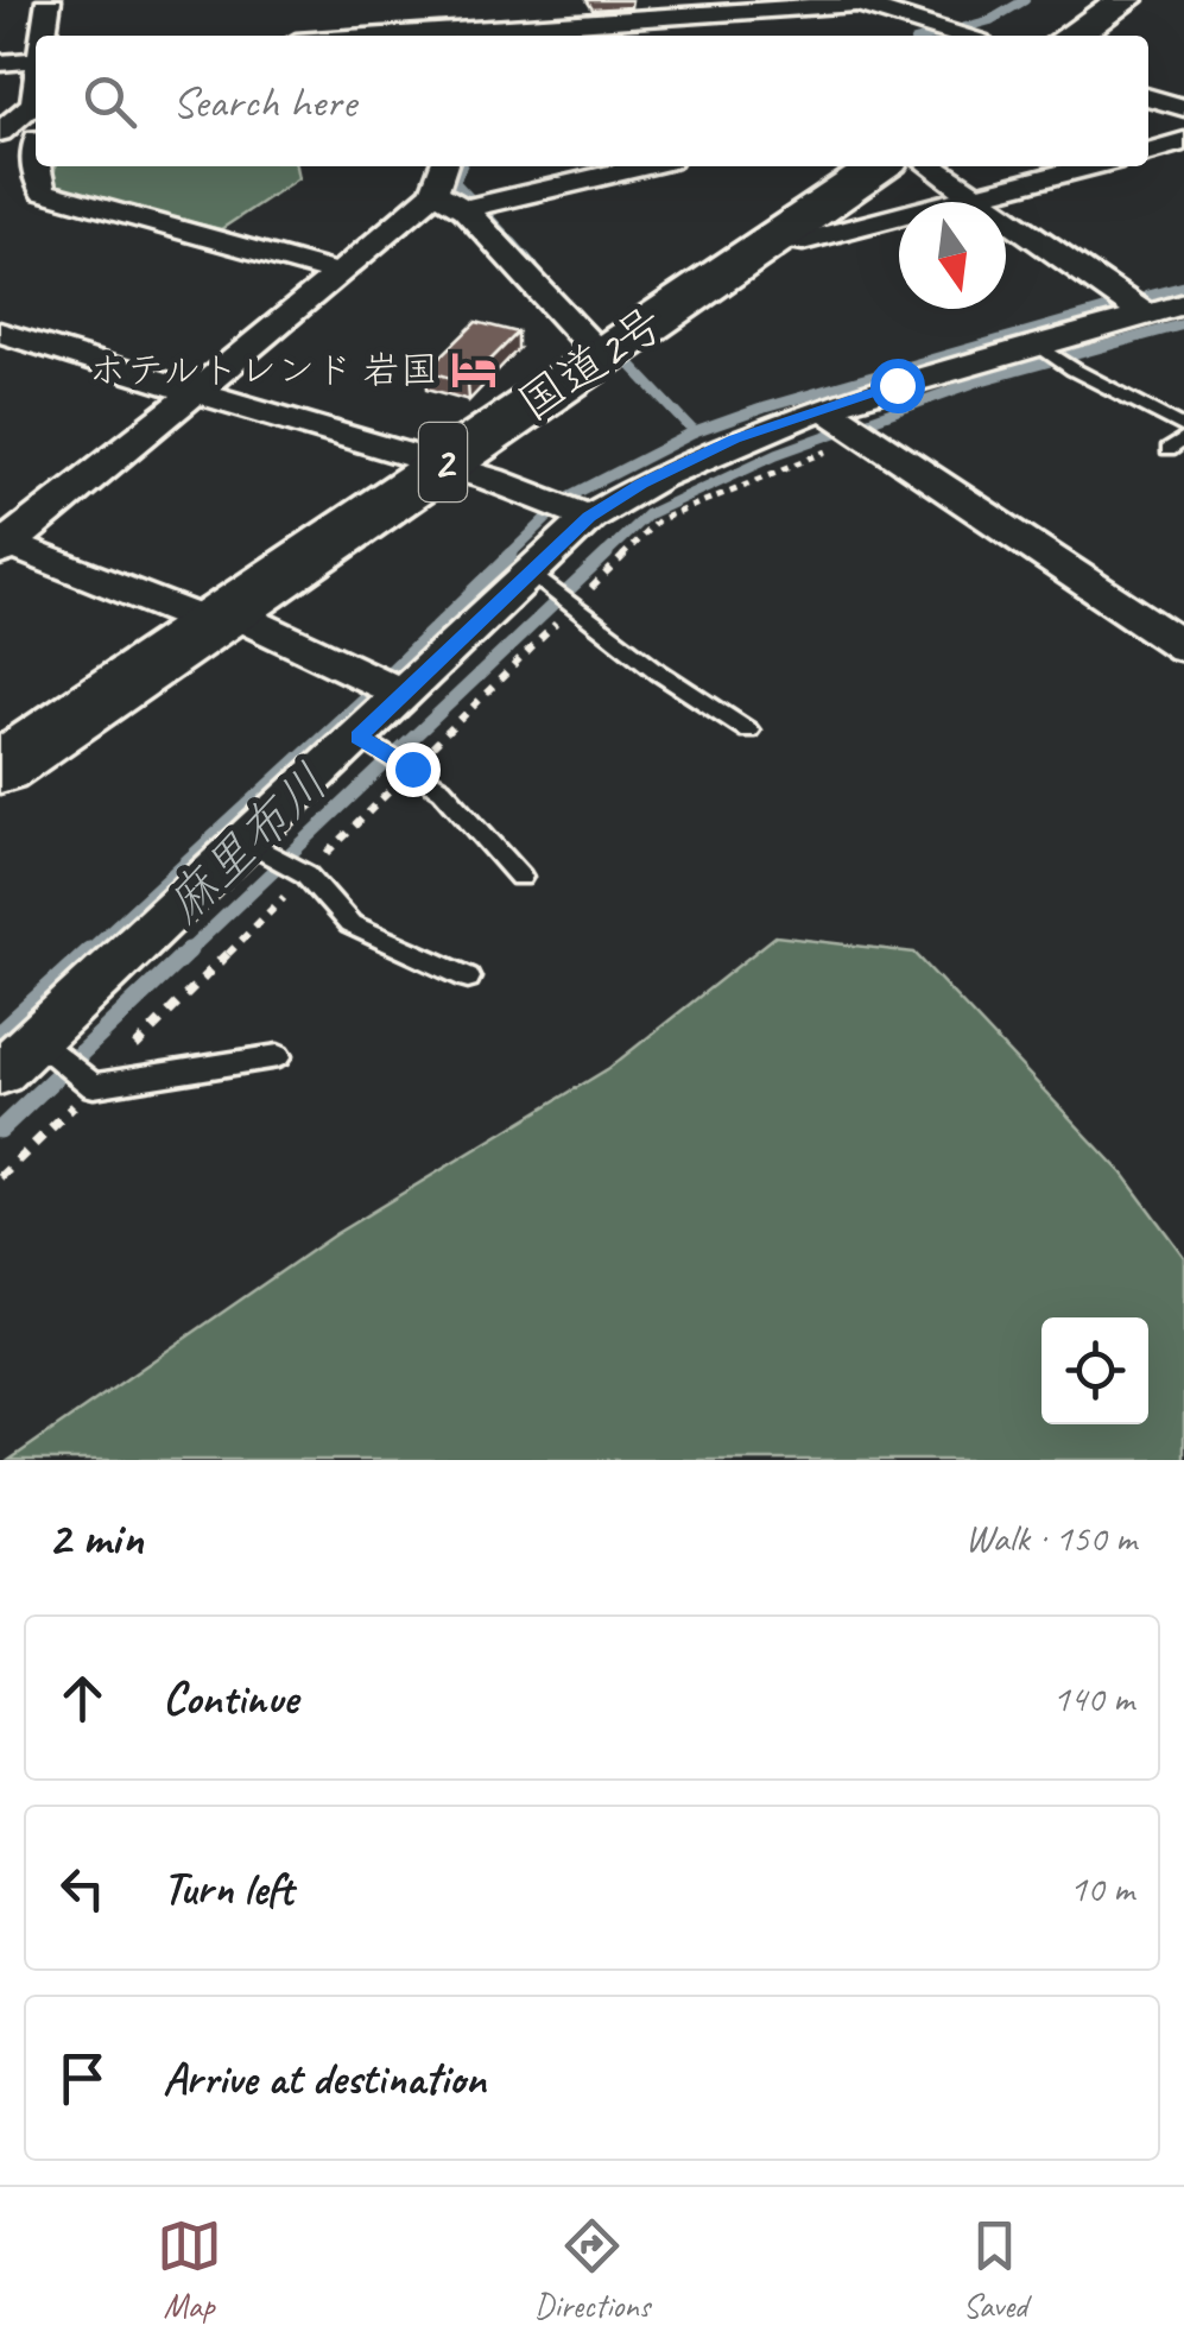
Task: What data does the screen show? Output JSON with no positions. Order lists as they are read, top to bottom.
{
  "streets": {
    "highway": ["国道2号", "2"]
  },
  "water": ["麻里布川"],
  "places": {
    "hotel": ["ホテルトレンド 岩国"]
  },
  "north": "bottom",
  "page": {
    "search": "Search here",
    "heading": ["2 min", "Walk · 150 m"],
    "list": [
      ["Continue", "140 m"],
      ["Turn left", "10 m"],
      "Arrive at destination"
    ],
    "nav": ["Map", "Directions", "Saved"]
  }
}
